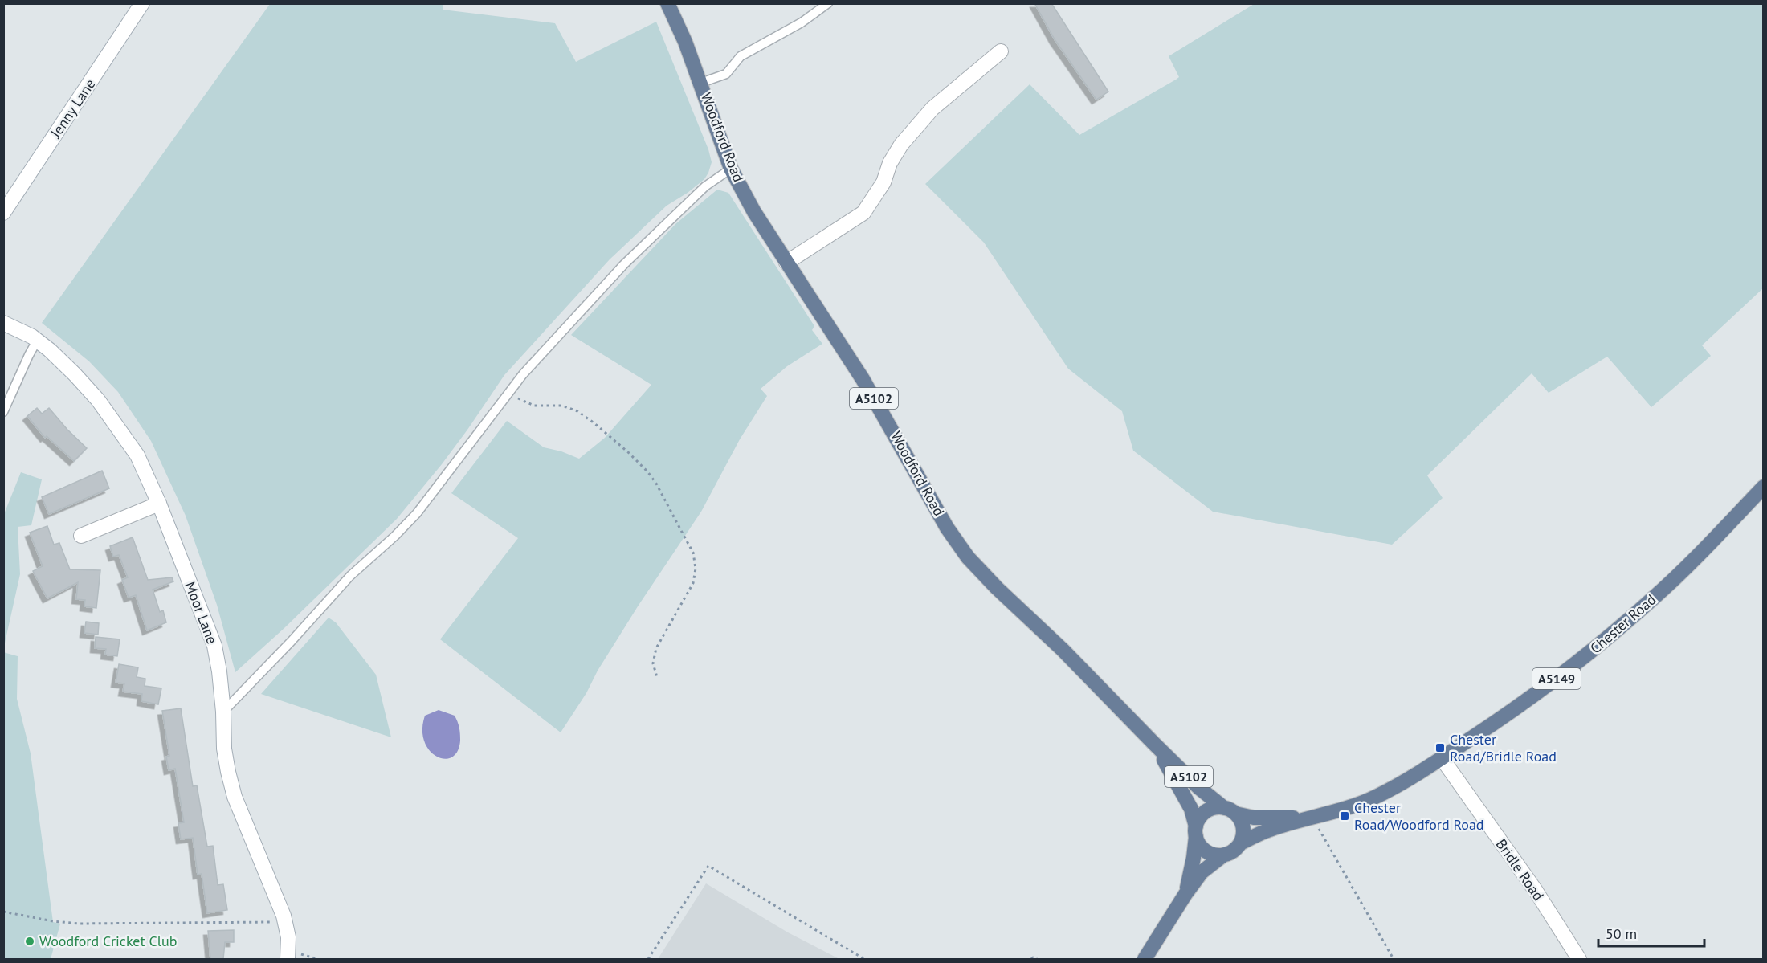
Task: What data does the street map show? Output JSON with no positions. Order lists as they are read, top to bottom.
{
  "streets": {
    "main road": [
      "Woodford Road",
      "A5102",
      "Chester Road",
      "A5149"
    ],
    "street": ["Jenny Lane", "Moor Lane", "Bridle Road"]
  },
  "crossings": [
    ["Woodford Road", "A5102"],
    ["Woodford Road", "Chester Road"],
    ["A5102", "Chester Road"],
    ["Chester Road", "Bridle Road"]
  ],
  "places": {
    "transit": ["Chester Road/Bridle Road", "Chester Road/Woodford Road"],
    "other": ["Woodford Cricket Club"]
  },
  "scale_bar": "50 m"
}
